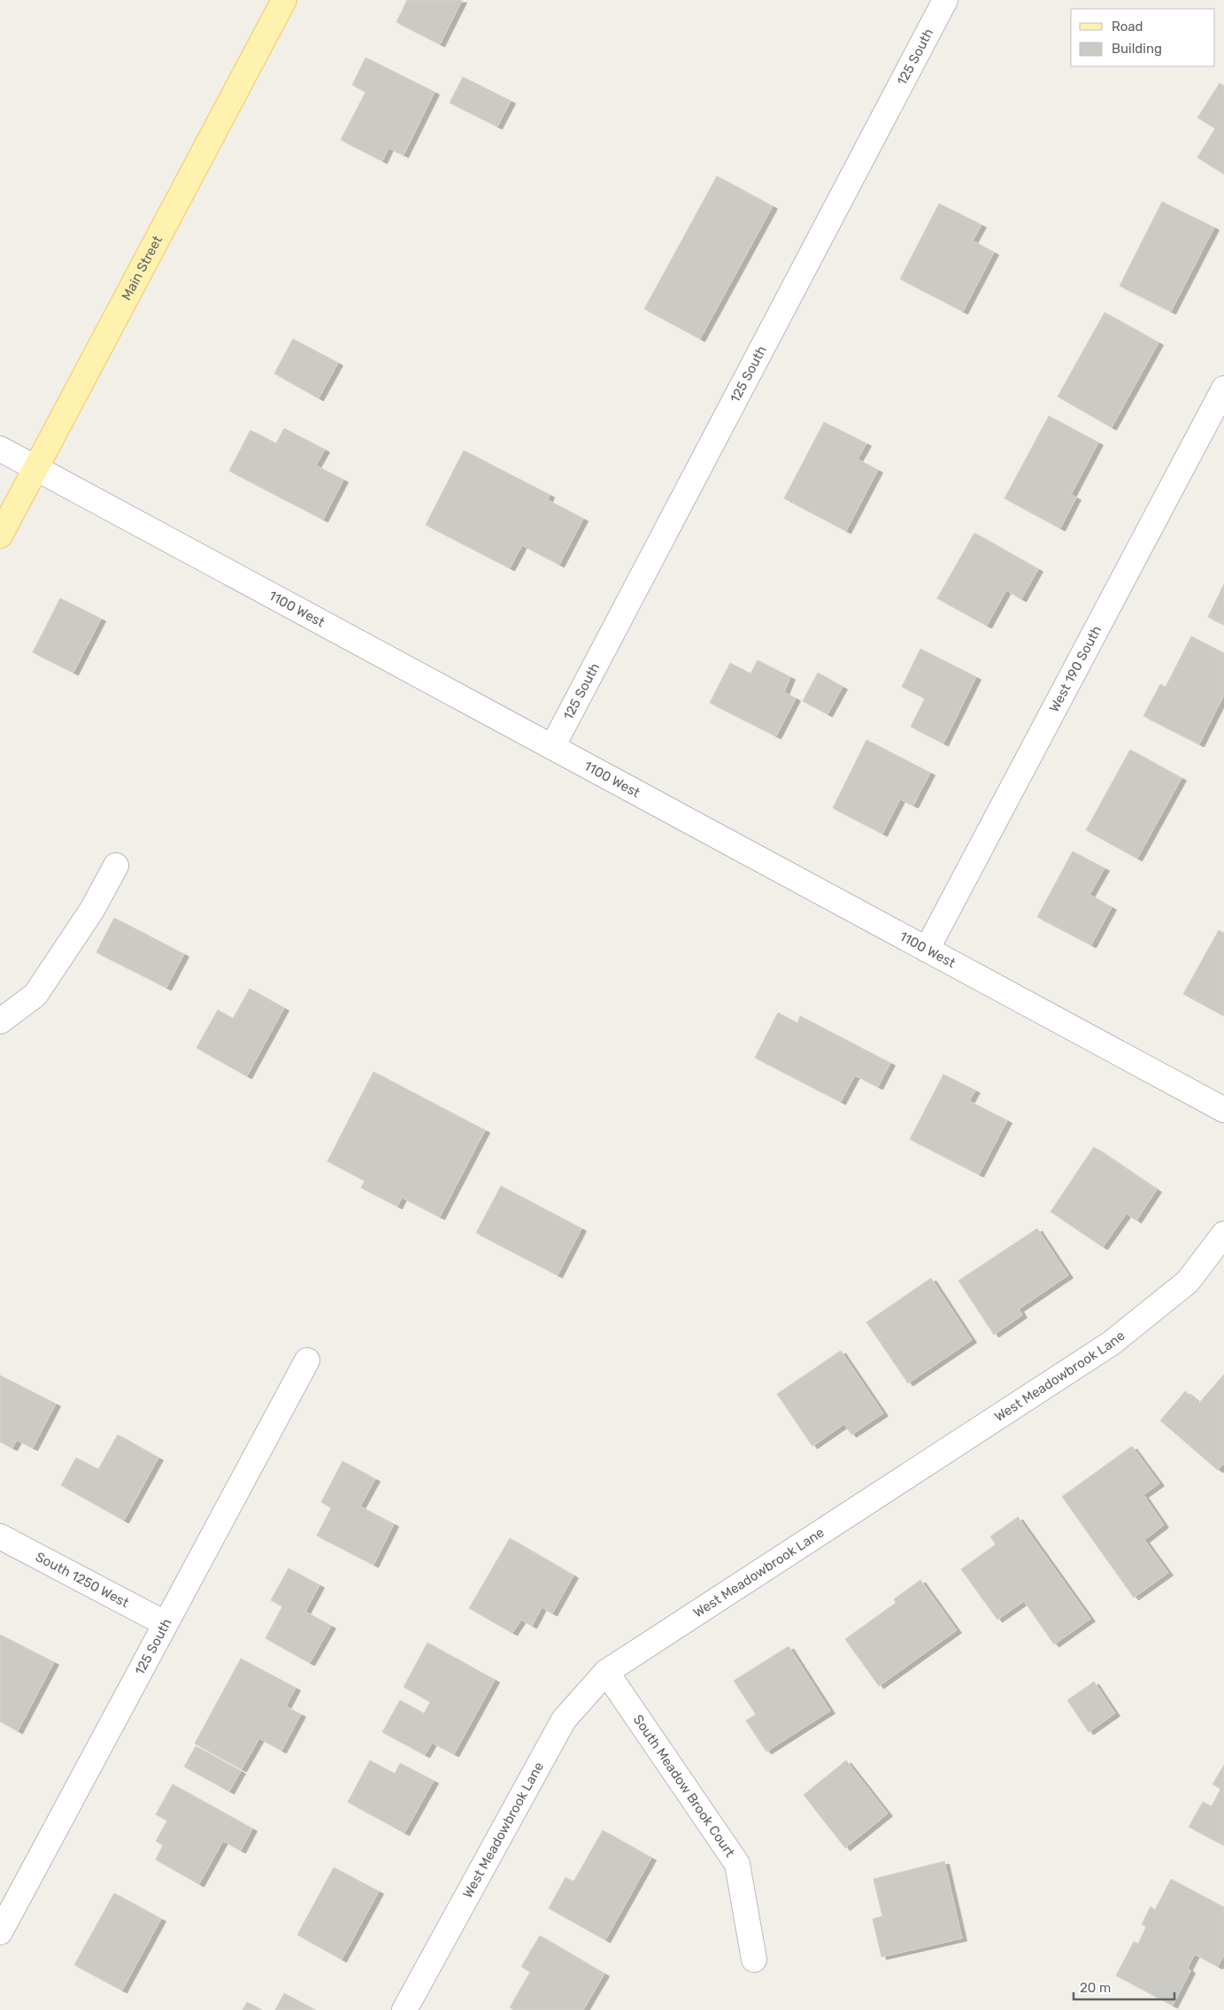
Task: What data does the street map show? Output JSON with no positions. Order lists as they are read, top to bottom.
{
  "streets": {
    "main road": ["Main Street"],
    "street": [
      "125 South",
      "1100 West",
      "West 190 South",
      "West Meadowbrook Lane",
      "South 1250 West",
      "South Meadow Brook Court"
    ]
  },
  "crossings": [
    ["125 South", "1100 West"],
    ["125 South", "South 1250 West"],
    ["Main Street", "1100 West"],
    ["1100 West", "West 190 South"],
    ["West Meadowbrook Lane", "South Meadow Brook Court"]
  ],
  "legend": ["Road", "Building"],
  "scale_bar": "20 m"
}
